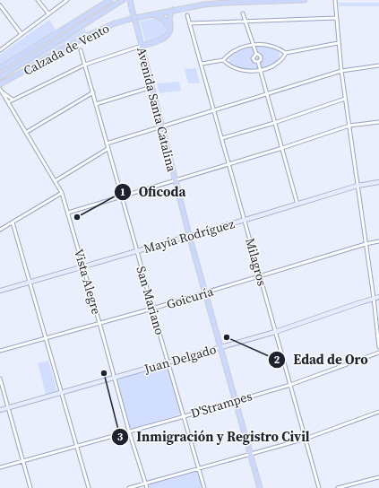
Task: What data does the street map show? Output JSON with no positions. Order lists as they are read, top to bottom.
{
  "streets": {
    "main road": ["Calzada de Vento", "Avenida Santa Catalina"],
    "street": [
      "Mayía Rodríguez",
      "Milagros",
      "Vista Alegre",
      "Goicuría",
      "San Mariano",
      "Juan Delgado",
      "D'Strampes"
    ]
  },
  "crossings": [
    ["Avenida Santa Catalina", "Mayía Rodríguez"],
    ["Avenida Santa Catalina", "Goicuría"],
    ["Avenida Santa Catalina", "Juan Delgado"],
    ["Avenida Santa Catalina", "D'Strampes"],
    ["Mayía Rodríguez", "Milagros"],
    ["Mayía Rodríguez", "Vista Alegre"],
    ["Mayía Rodríguez", "San Mariano"],
    ["Milagros", "Goicuría"],
    ["Milagros", "Juan Delgado"],
    ["Milagros", "D'Strampes"],
    ["Vista Alegre", "Goicuría"],
    ["Vista Alegre", "Juan Delgado"],
    ["Vista Alegre", "D'Strampes"],
    ["Goicuría", "San Mariano"],
    ["San Mariano", "Juan Delgado"],
    ["San Mariano", "D'Strampes"]
  ],
  "places": ["Oficoda", "Edad de Oro", "Inmigración y Registro Civil"]
}
